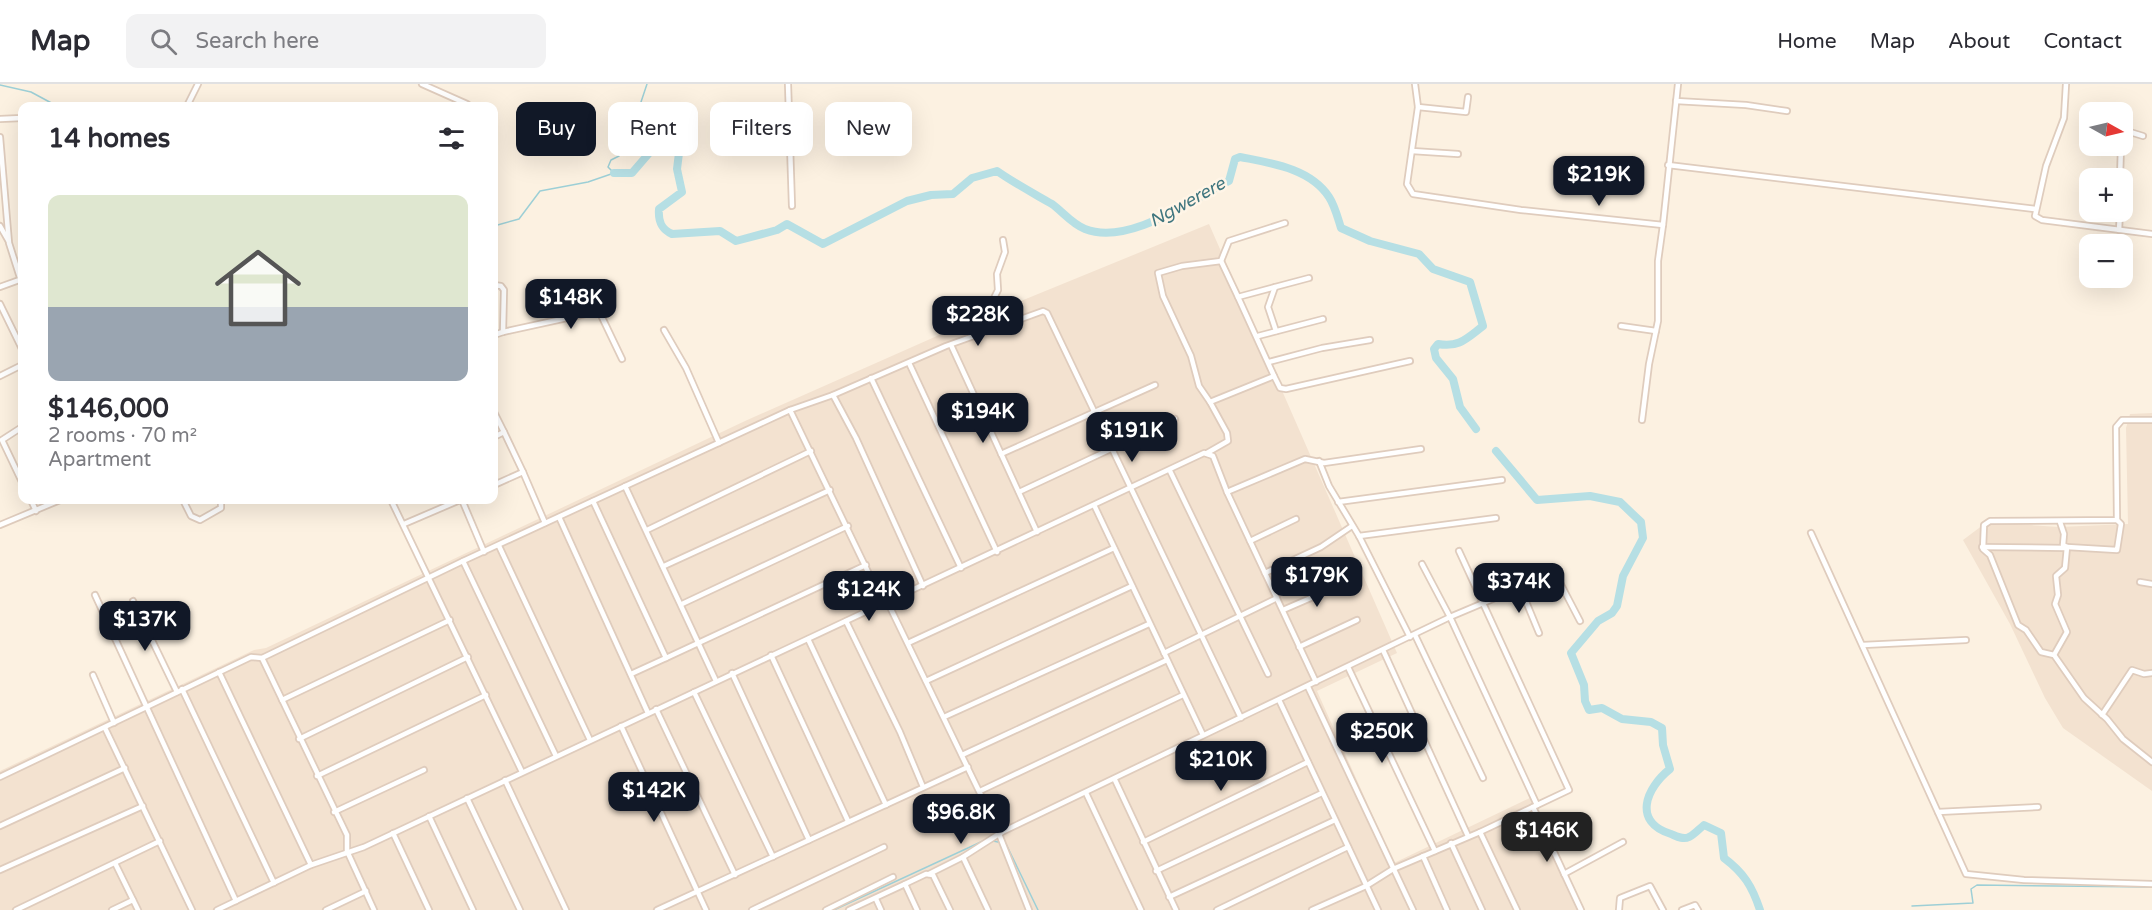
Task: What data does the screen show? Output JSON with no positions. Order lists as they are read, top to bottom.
{
  "water": ["Ngwerere"],
  "north": "right",
  "page": {
    "header": "Map",
    "search": "Search here",
    "nav": [
      "Home",
      "Map",
      "About",
      "Contact"
    ],
    "map_buttons": ["+", "−"],
    "chip": [
      "Buy",
      "Rent",
      "Filters",
      "New"
    ],
    "heading": "14 homes",
    "price": [
      "$219K",
      "$148K",
      "$228K",
      "$194K",
      "$191K",
      "$179K",
      "$374K",
      "$124K",
      "$137K",
      "$250K",
      "$210K",
      "$142K",
      "$96.8K",
      "$146K"
    ],
    "list": [
      {
        "name": "$146,000",
        "note": "2 rooms · 70 m² · Apartment"
      }
    ]
  }
}
